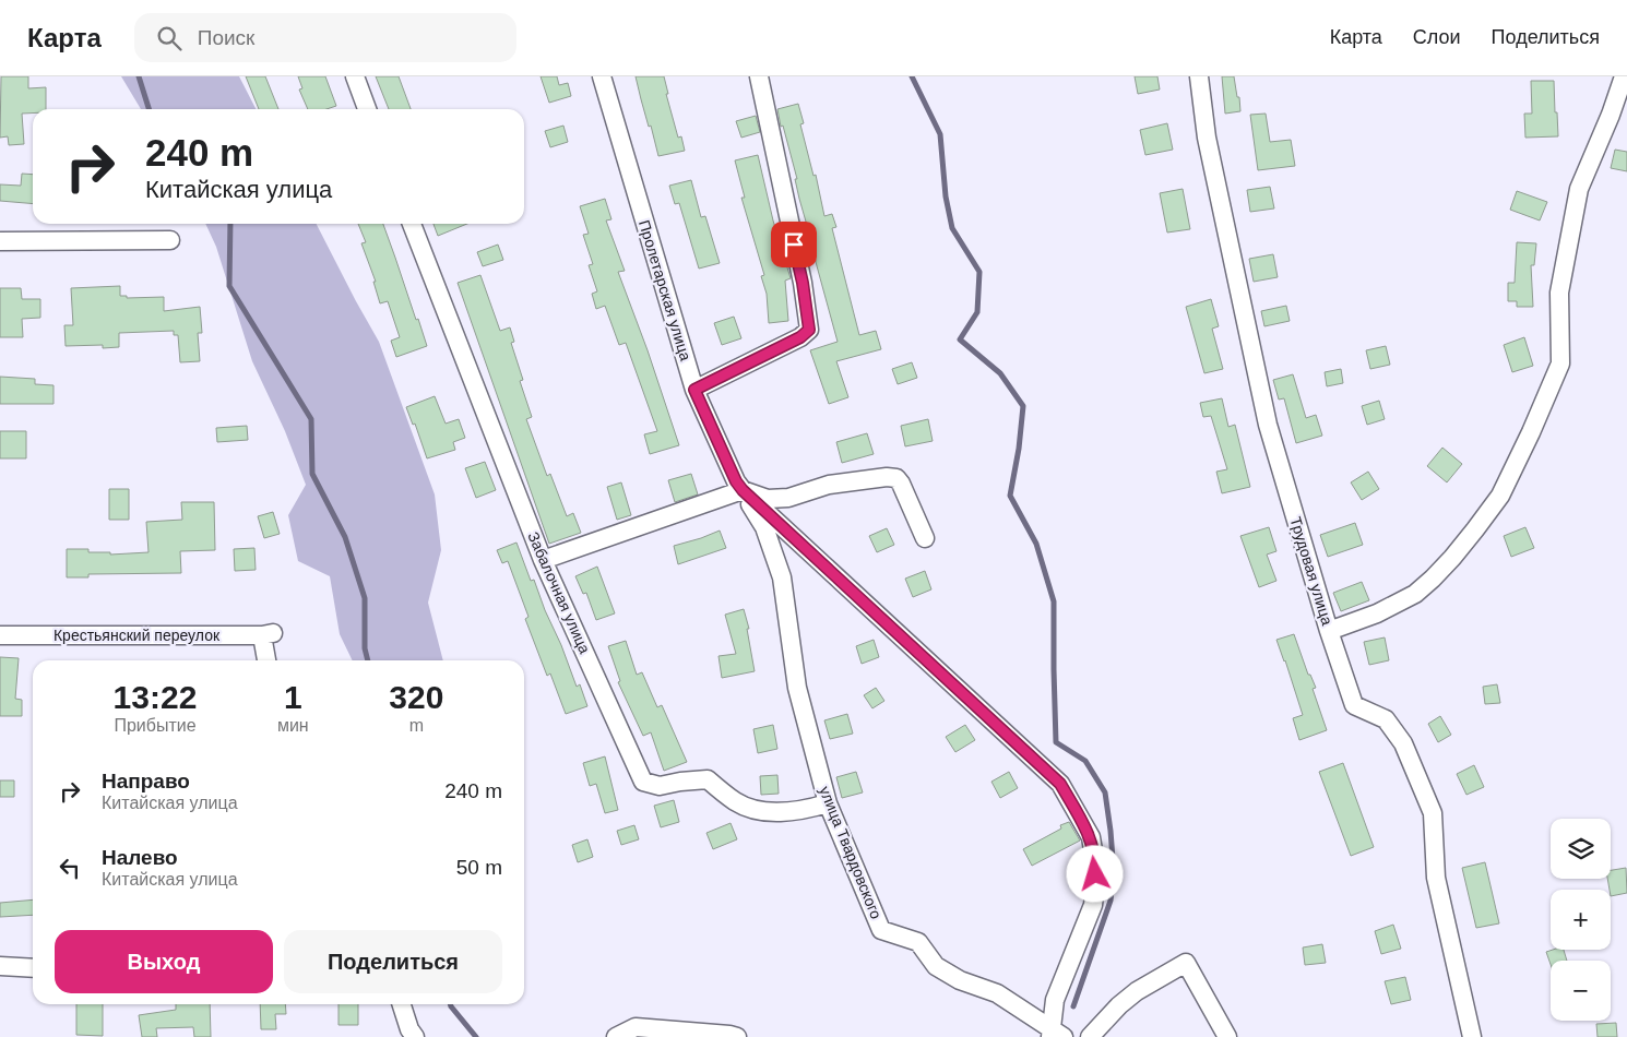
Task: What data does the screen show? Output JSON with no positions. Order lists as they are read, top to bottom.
{
  "streets": {
    "street": [
      "Пролетарская улица",
      "Трудовая улица",
      "Забалочная улица",
      "Крестьянский переулок",
      "улица Твардовского"
    ]
  },
  "crossings": [
    ["Пролетарская улица", "улица Твардовского"],
    ["Забалочная улица", "улица Твардовского"]
  ],
  "page": {
    "header": "Карта",
    "search": "Поиск",
    "nav": ["Карта", "Слои", "Поделиться"],
    "turn": ["240 m", "Китайская улица"],
    "eta": [
      "13:22",
      "Прибытие",
      "1",
      "мин",
      "320",
      "m"
    ],
    "list": [
      {
        "name": "Направо",
        "note": "Китайская улица",
        "value": "240 m"
      },
      {
        "name": "Налево",
        "note": "Китайская улица",
        "value": "50 m"
      }
    ],
    "map_buttons": ["+", "−"],
    "buttons": ["Выход", "Поделиться"]
  }
}
